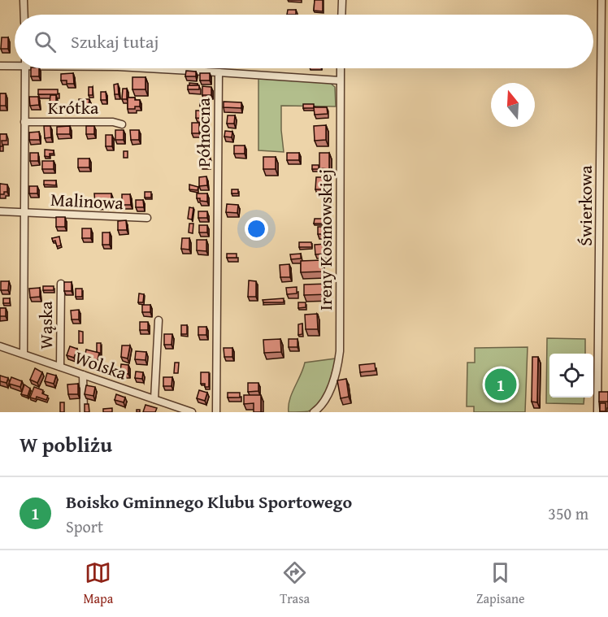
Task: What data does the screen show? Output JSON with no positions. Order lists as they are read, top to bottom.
{
  "streets": {
    "street": [
      "Krótka",
      "Północna",
      "Malinowa",
      "Świerkowa",
      "Ireny Kosmowskiej",
      "Wąska",
      "Wolska"
    ]
  },
  "crossings": [
    ["Wąska", "Wolska"]
  ],
  "north": "top",
  "page": {
    "search": "Szukaj tutaj",
    "pins": "1",
    "heading": "W pobliżu",
    "list": [
      {
        "mark": "1",
        "name": "Boisko Gminnego Klubu Sportowego",
        "note": "Sport",
        "value": "350 m"
      }
    ],
    "nav": ["Mapa", "Trasa", "Zapisane"]
  }
}
